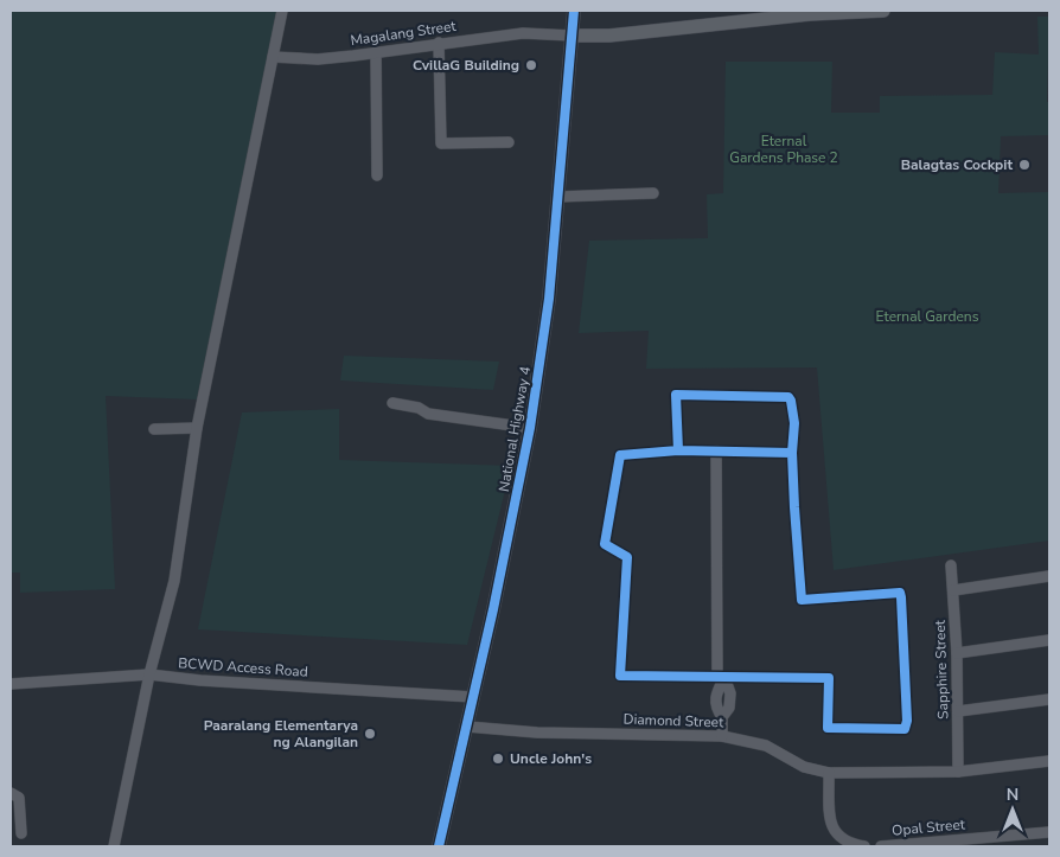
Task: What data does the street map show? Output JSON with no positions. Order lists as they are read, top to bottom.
{
  "streets": {
    "main road": ["National Highway 4"],
    "street": [
      "Magalang Street",
      "BCWD Access Road",
      "Sapphire Street",
      "Diamond Street",
      "Opal Street"
    ]
  },
  "crossings": [
    ["Magalang Street", "National Highway 4"],
    ["National Highway 4", "BCWD Access Road"],
    ["National Highway 4", "Diamond Street"],
    ["Sapphire Street", "Diamond Street"]
  ],
  "parks": ["Eternal Gardens Phase 2", "Eternal Gardens"],
  "places": [
    "CvillaG Building",
    "Balagtas Cockpit",
    "Paaralang Elementarya ng Alangilan",
    "Uncle John's"
  ],
  "north": "top"
}
